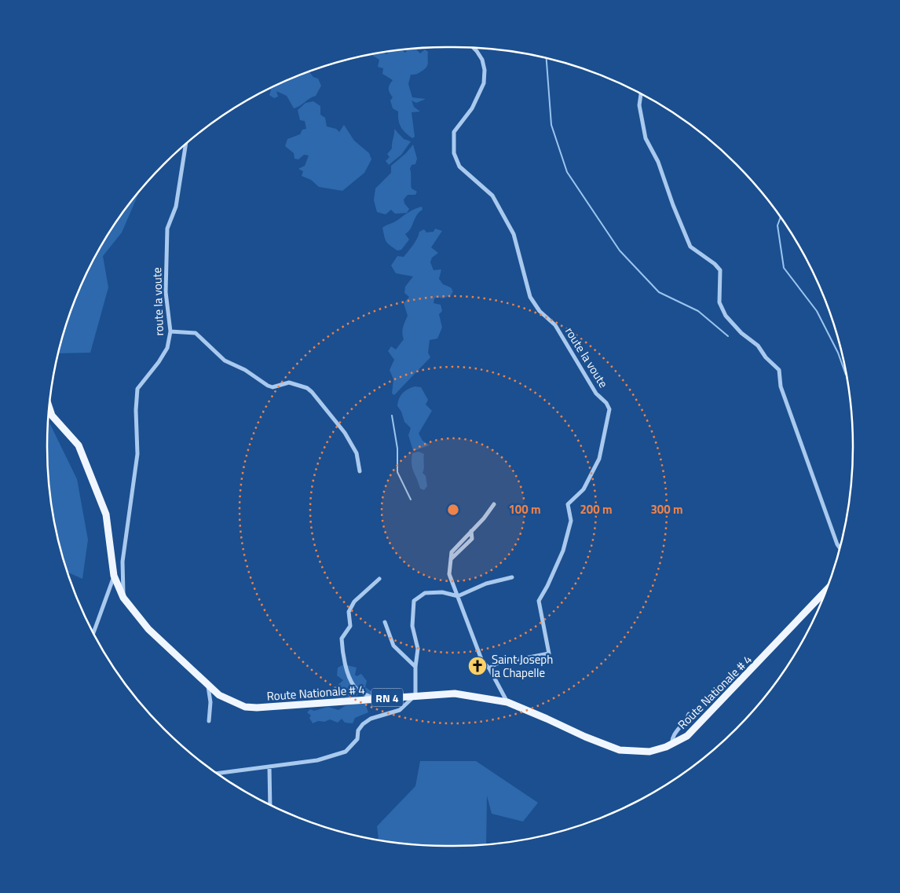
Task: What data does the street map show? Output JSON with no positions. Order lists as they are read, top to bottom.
{
  "streets": {
    "main road": ["Route Nationale # 4", "RN 4"],
    "street": ["route la voute"]
  },
  "crossings": [
    ["route la voute", "Route Nationale # 4"]
  ],
  "places": {
    "church": ["Saint Joseph la Chapelle"]
  },
  "rings": ["100 m", "200 m", "300 m"]
}
